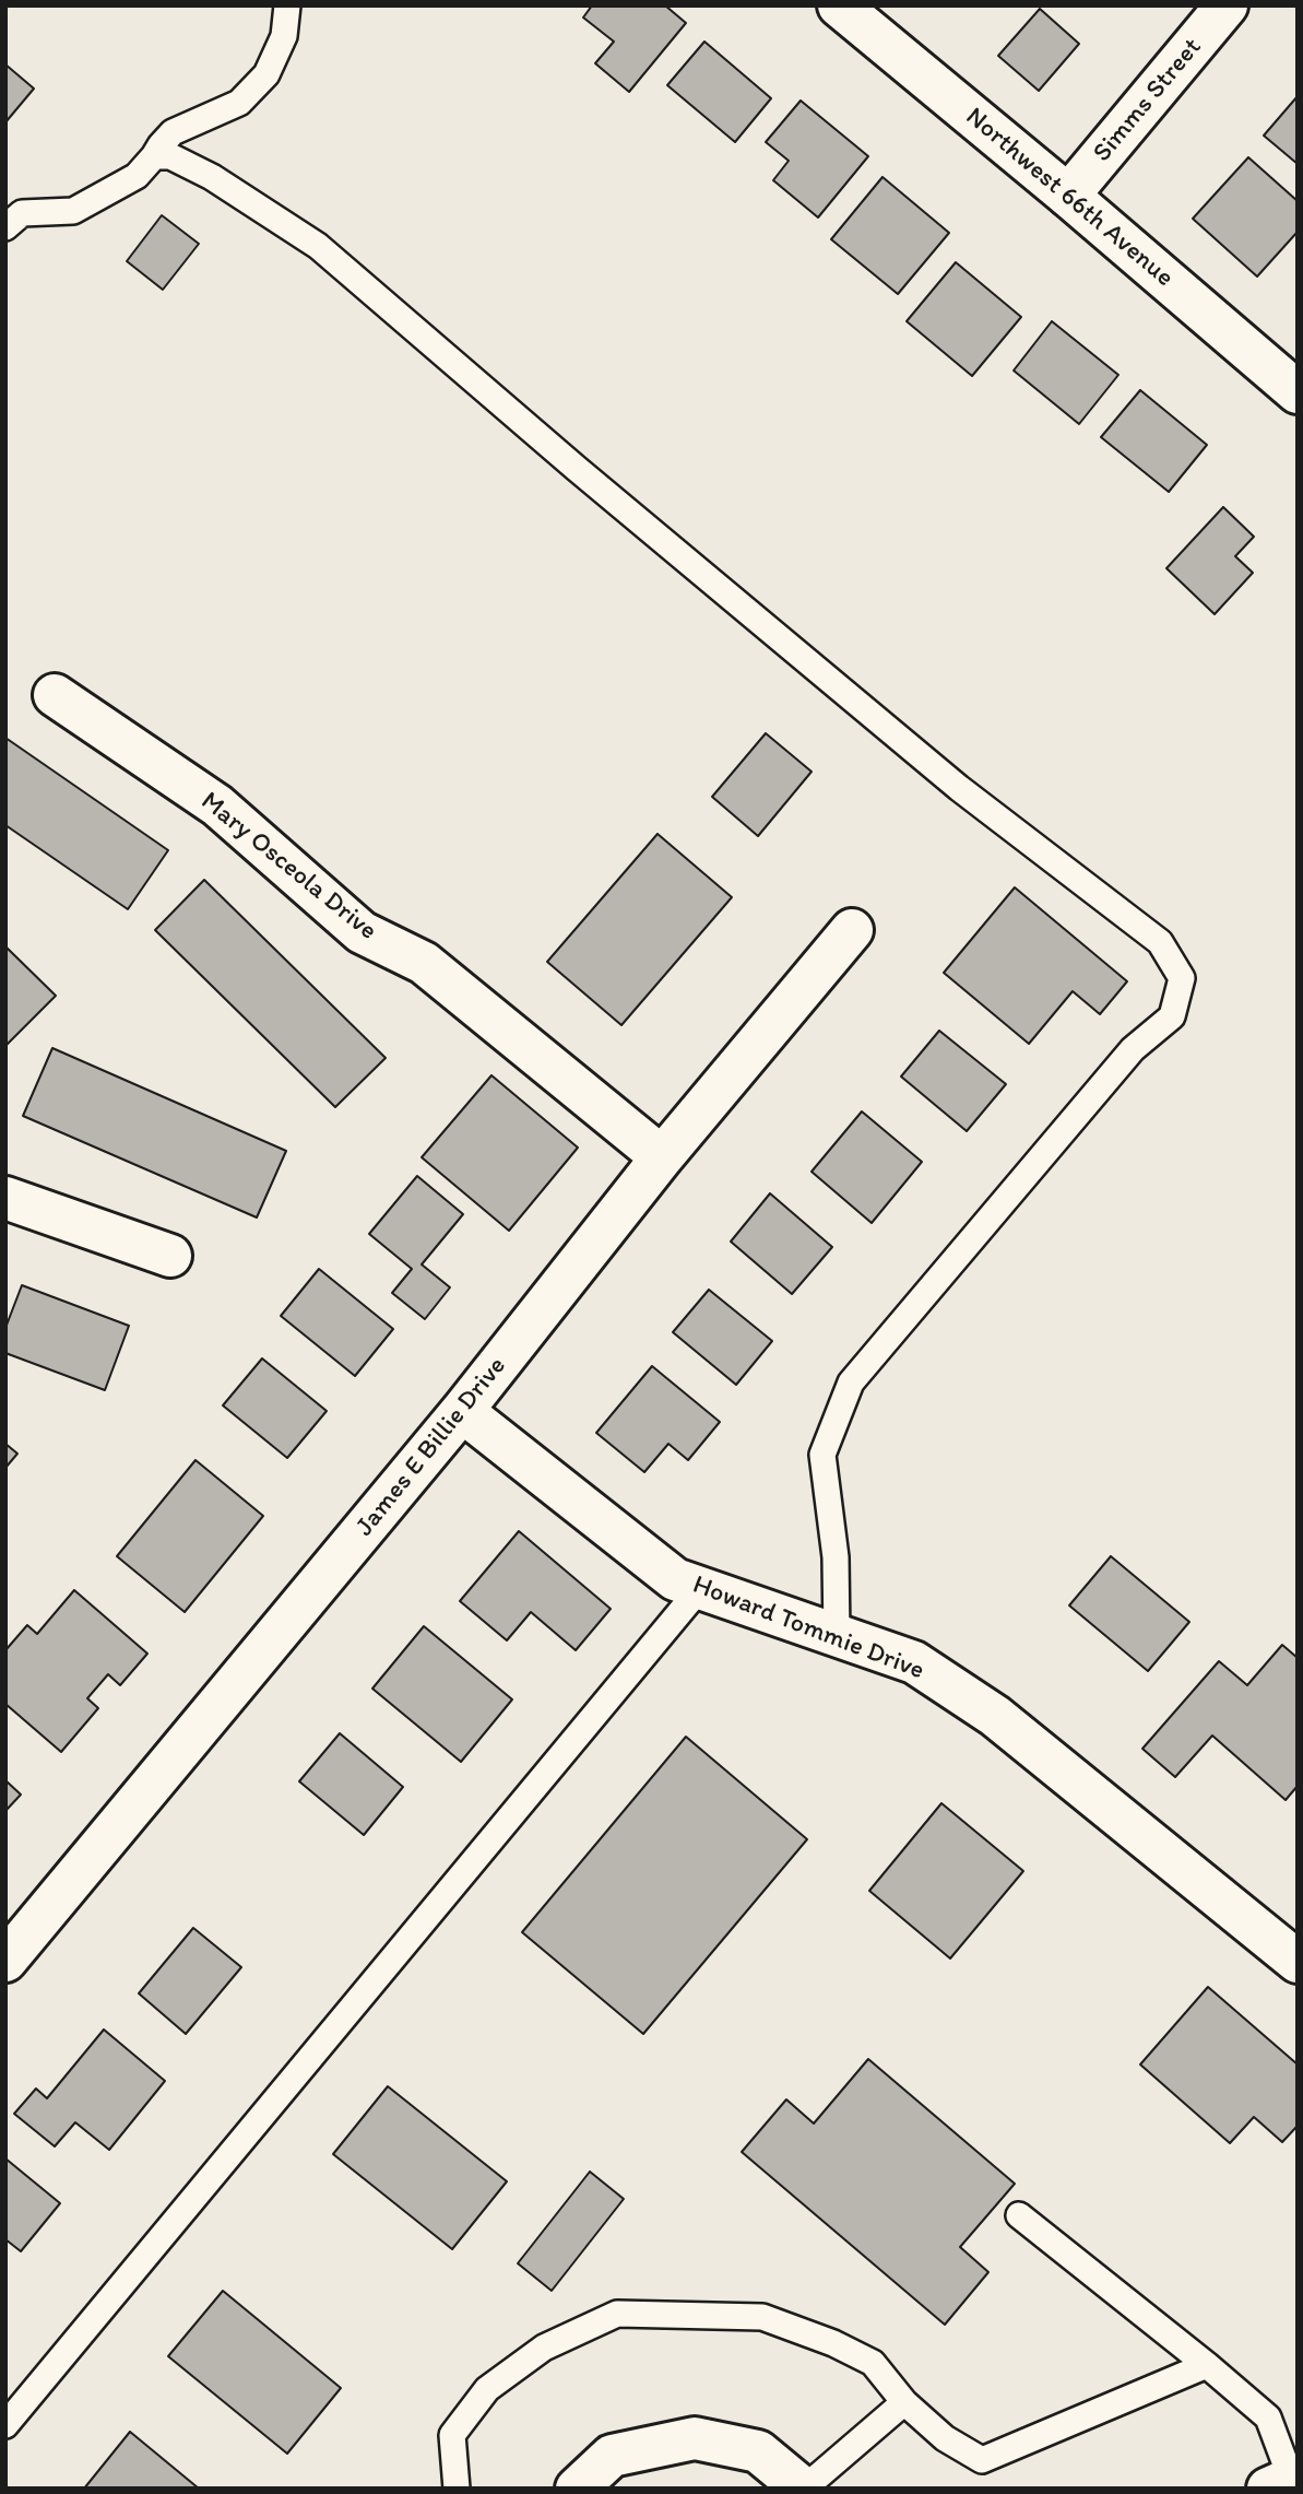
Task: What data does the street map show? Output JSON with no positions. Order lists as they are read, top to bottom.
{
  "streets": {
    "street": [
      "Simms Street",
      "Northwest 66th Avenue",
      "Mary Osceola Drive",
      "James E Billie Drive",
      "Howard Tommie Drive"
    ]
  },
  "crossings": [
    ["Simms Street", "Northwest 66th Avenue"],
    ["Mary Osceola Drive", "James E Billie Drive"],
    ["James E Billie Drive", "Howard Tommie Drive"]
  ]
}
